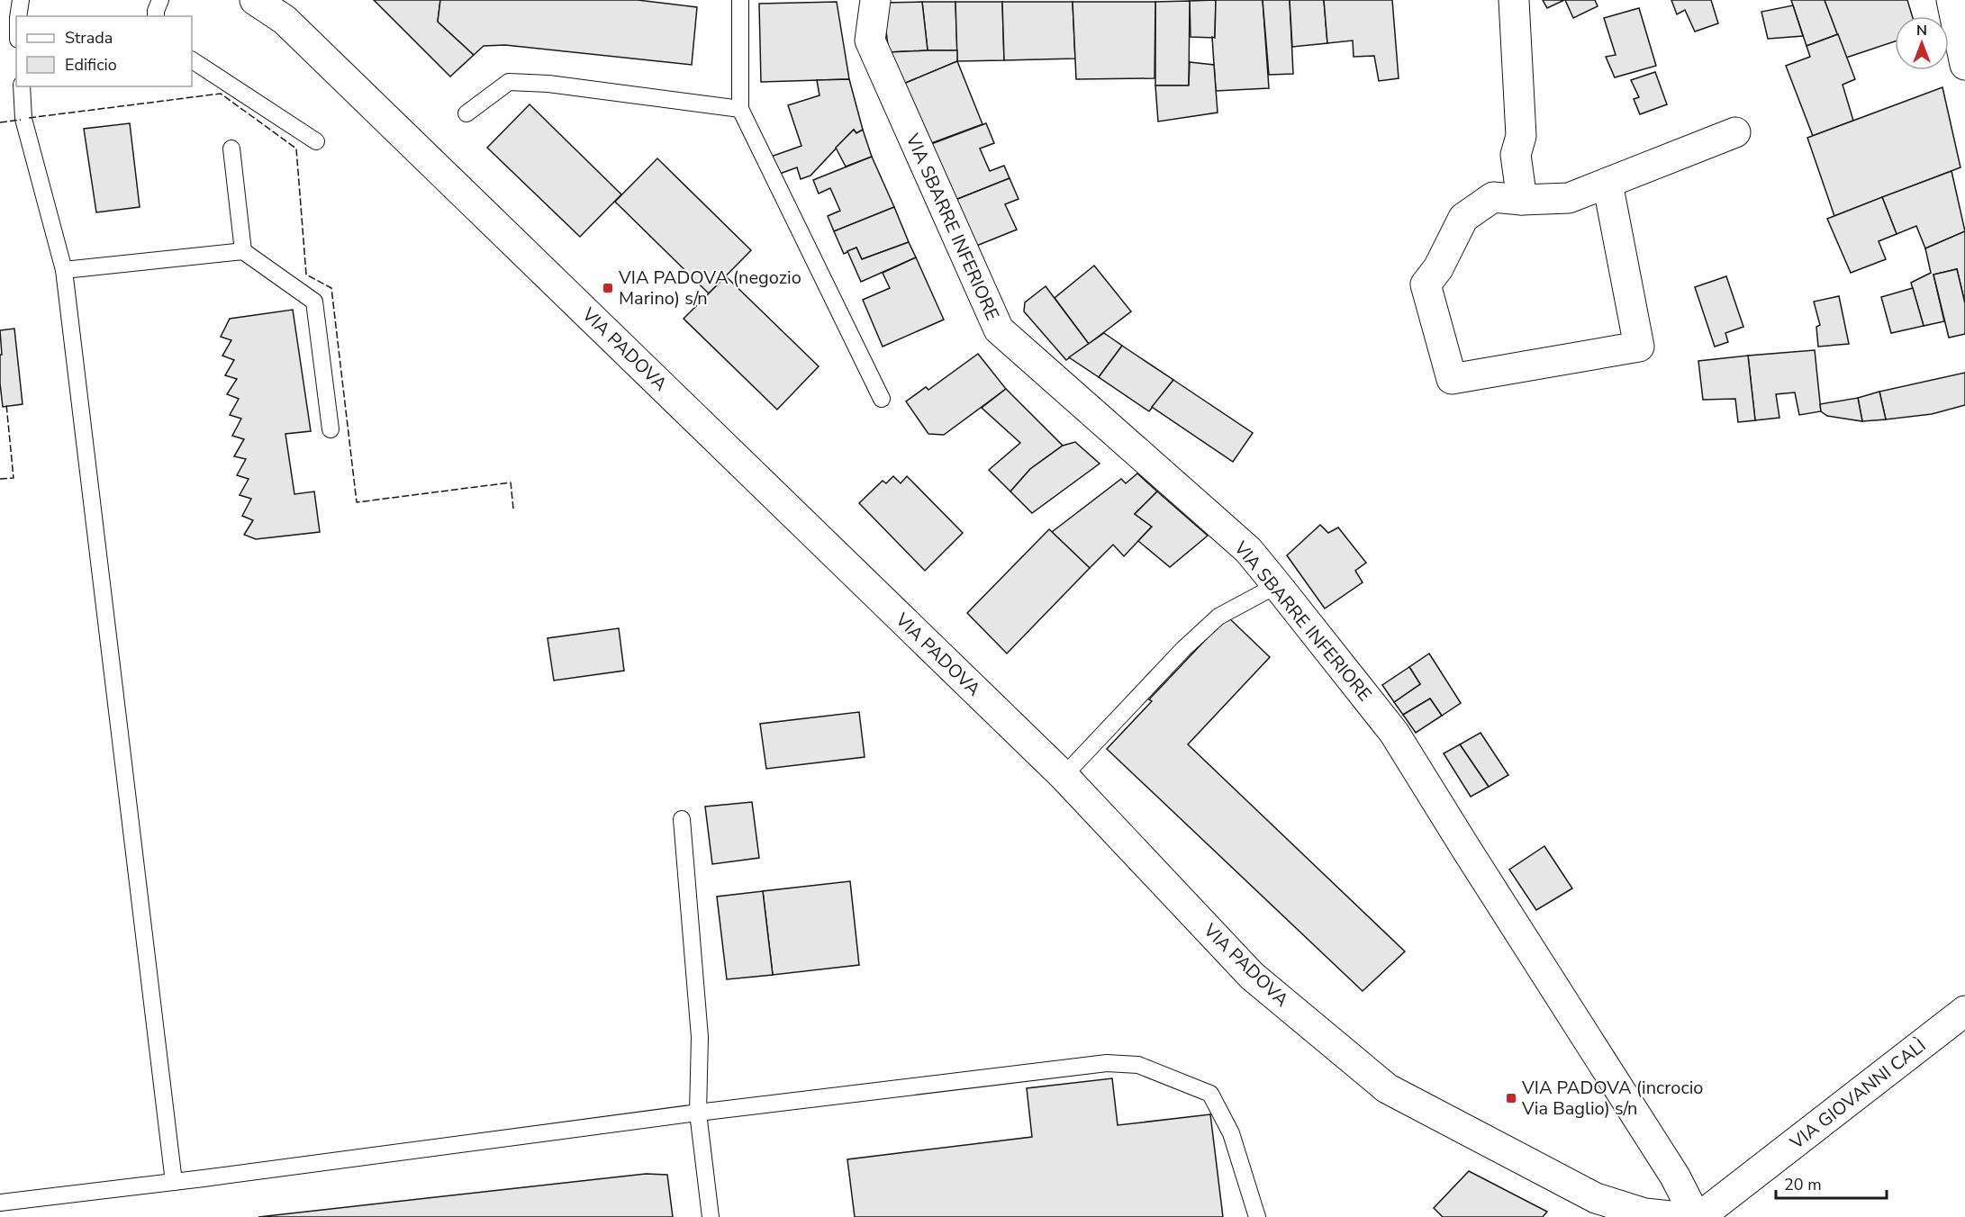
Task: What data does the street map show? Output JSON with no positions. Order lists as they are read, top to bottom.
{
  "streets": {
    "street": ["VIA SBARRE INFERIORE", "VIA PADOVA", "VIA GIOVANNI CALÌ"]
  },
  "crossings": [
    ["VIA SBARRE INFERIORE", "VIA GIOVANNI CALÌ"]
  ],
  "places": {
    "transit": ["VIA PADOVA (negozio Marino) s/n", "VIA PADOVA (incrocio Via Baglio) s/n"]
  },
  "legend": ["Strada", "Edificio"],
  "scale_bar": "20 m",
  "north": "top"
}
